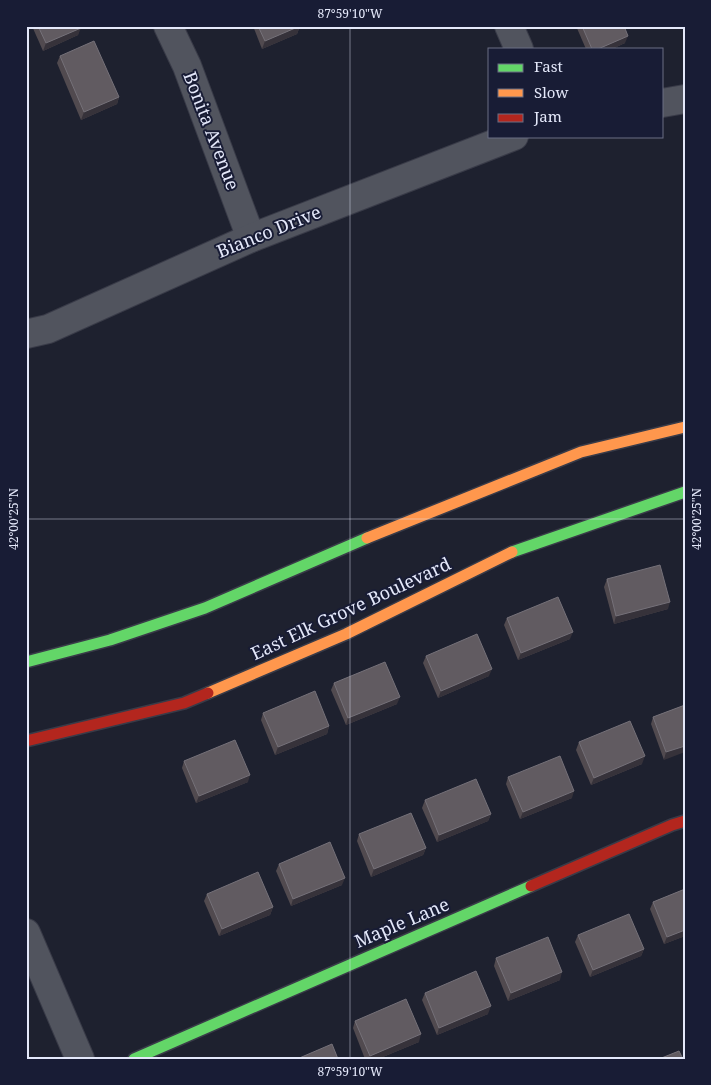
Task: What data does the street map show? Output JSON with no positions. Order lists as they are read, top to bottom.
{
  "streets": {
    "street": [
      "Bonita Avenue",
      "Bianco Drive",
      "East Elk Grove Boulevard",
      "Maple Lane"
    ]
  },
  "crossings": [
    ["Bonita Avenue", "Bianco Drive"]
  ],
  "legend": ["Fast", "Slow", "Jam"],
  "coordinates": ["87°59'10\"W", "42°00'25\"N"]
}
